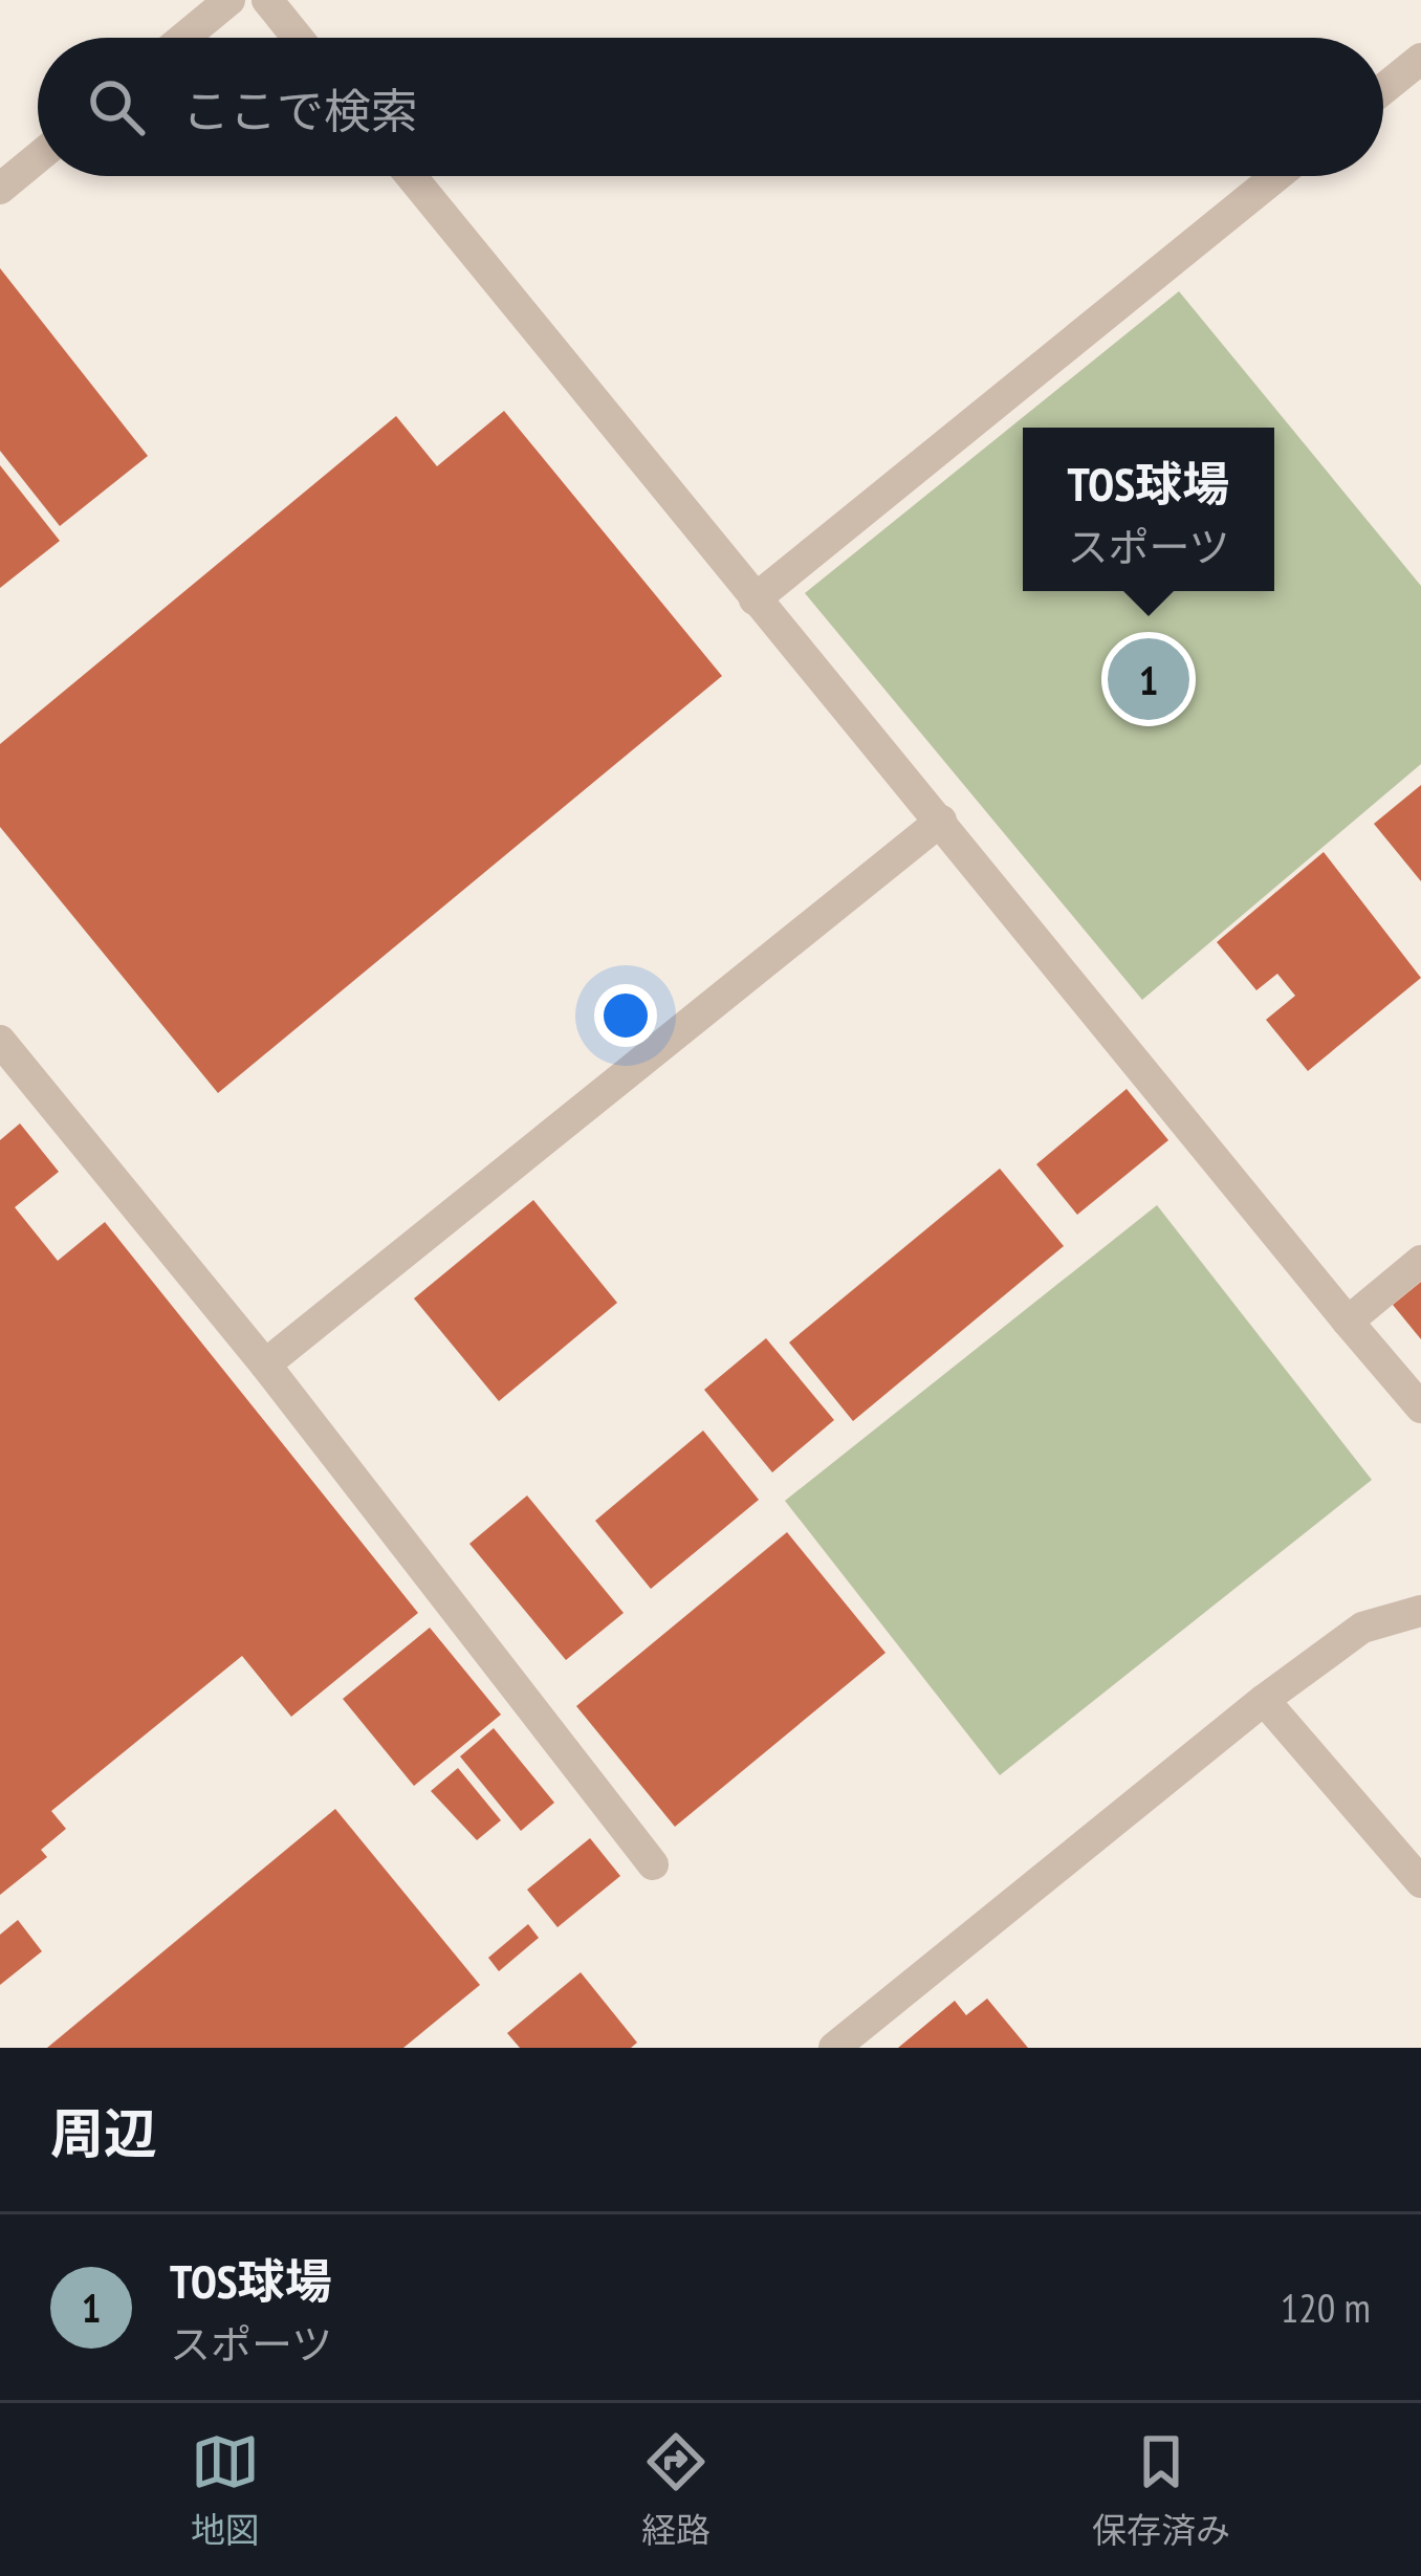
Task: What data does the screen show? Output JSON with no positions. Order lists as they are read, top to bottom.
{
  "page": {
    "search": "ここで検索",
    "popup": ["TOS球場", "スポーツ"],
    "pins": "1",
    "heading": "周辺",
    "list": [
      {
        "mark": "1",
        "name": "TOS球場",
        "note": "スポーツ",
        "value": "120 m"
      }
    ],
    "nav": ["地図", "経路", "保存済み"]
  }
}
